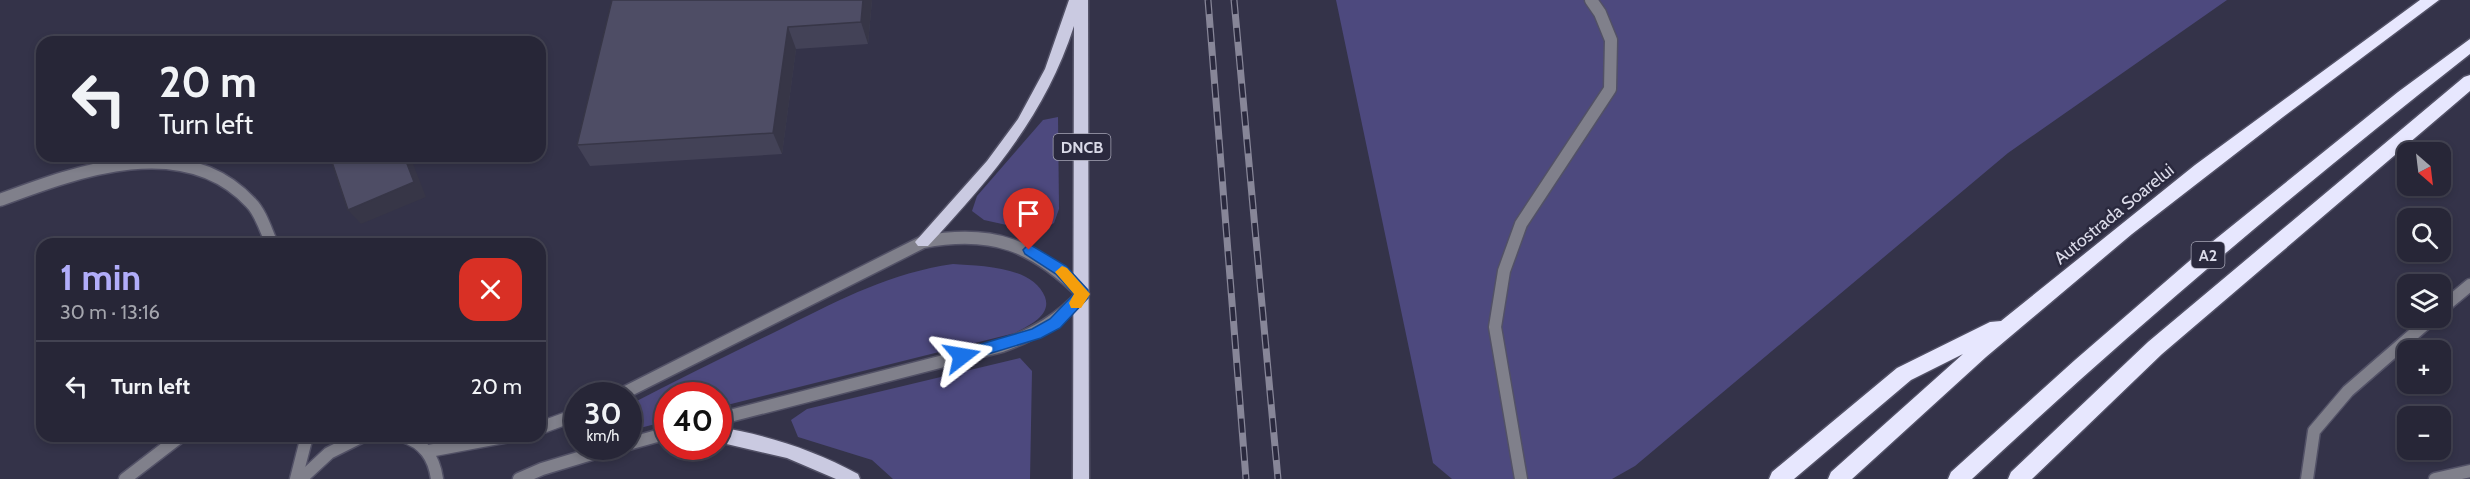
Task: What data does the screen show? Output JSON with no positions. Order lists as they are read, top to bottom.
{
  "streets": {
    "highway": ["Autostrada Soarelui", "A2"],
    "main road": ["DNCB"]
  },
  "north": "bottom right",
  "page": {
    "turn": ["20 m", "Turn left"],
    "map_buttons": ["+", "−"],
    "heading": ["1 min", "30 m · 13:16"],
    "list": [
      {
        "name": "Turn left",
        "value": "20 m"
      }
    ],
    "speed": "30 km/h",
    "limit": "40"
  }
}
